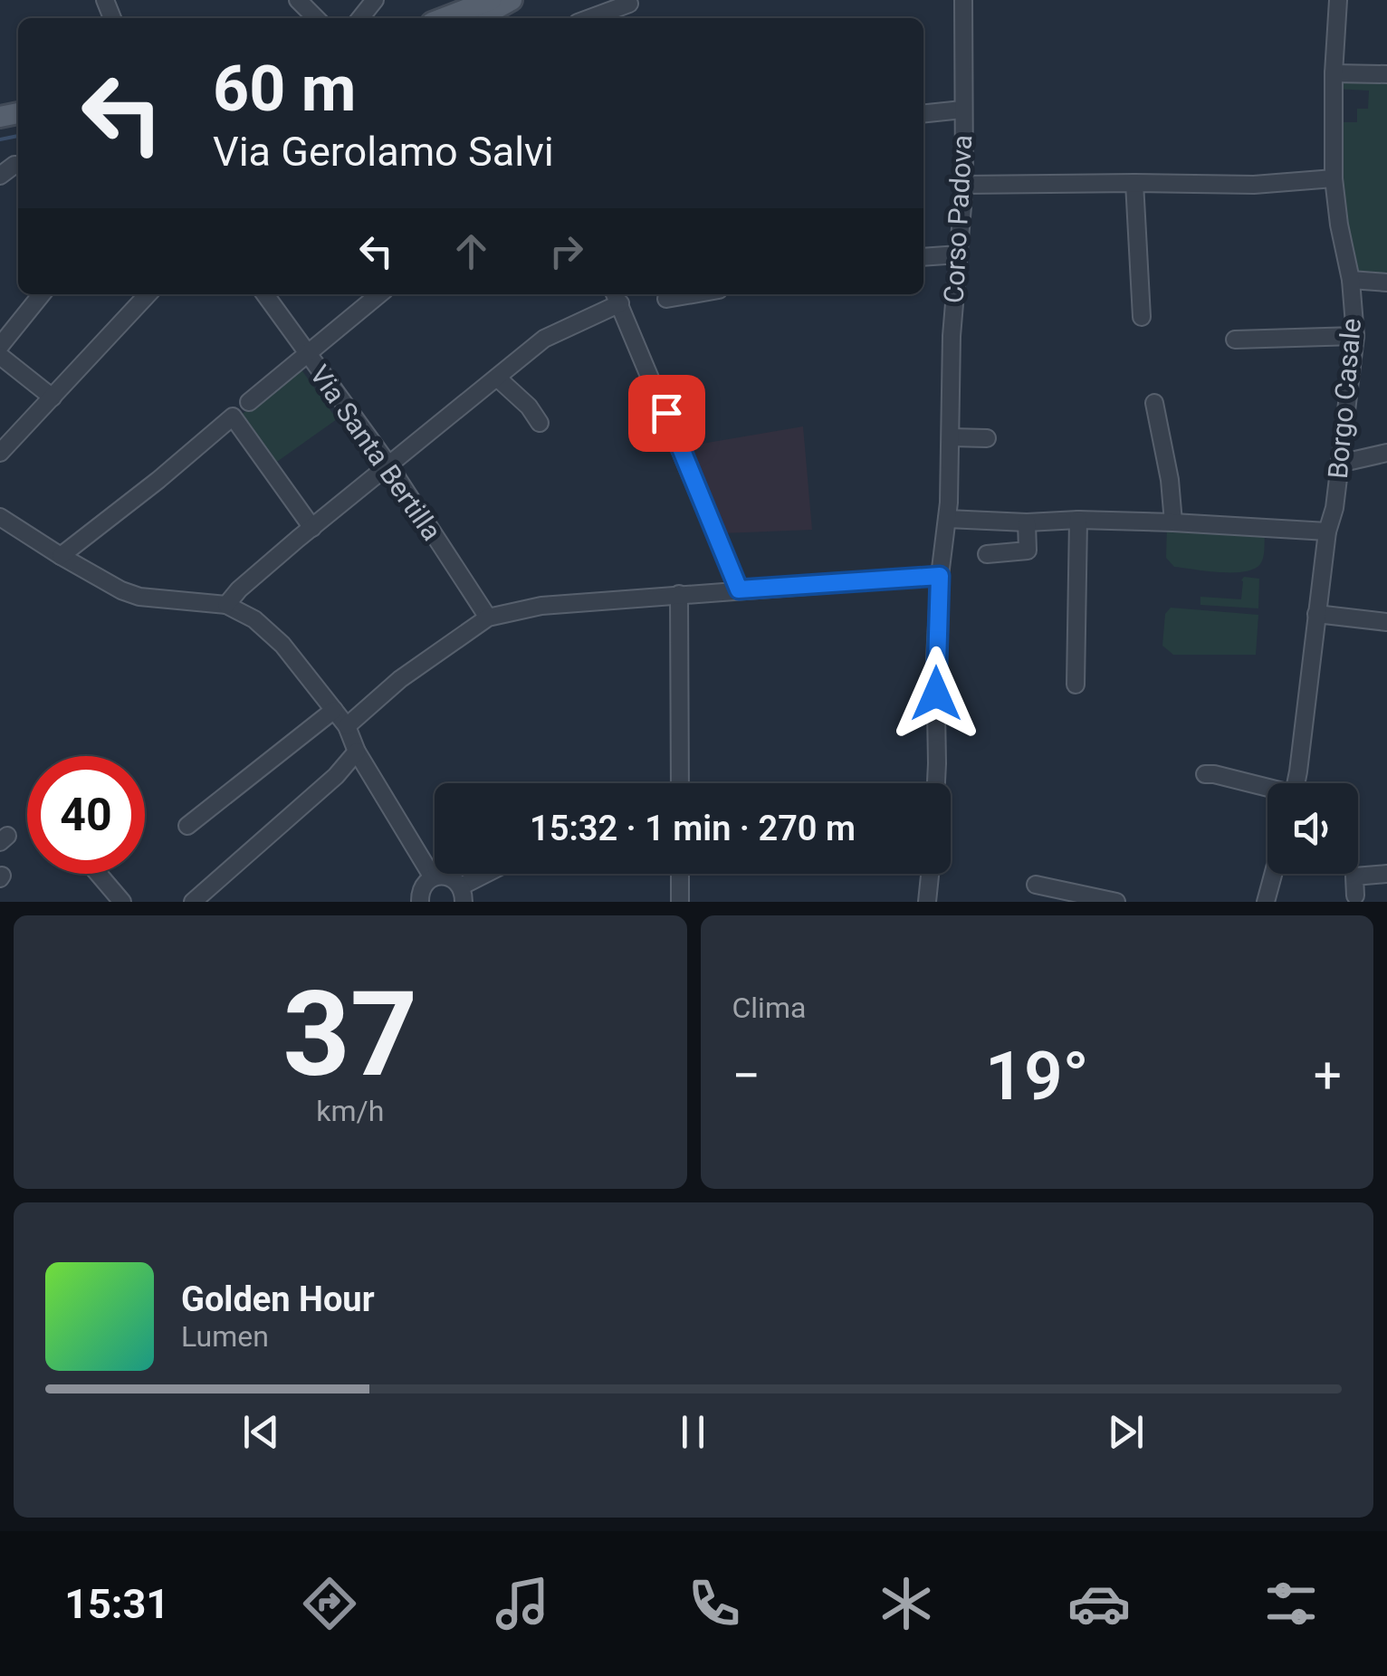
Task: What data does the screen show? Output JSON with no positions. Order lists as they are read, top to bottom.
{
  "streets": {
    "street": ["Corso Padova", "Borgo Casale", "Via Santa Bertilla"]
  },
  "page": {
    "turn": ["60 m", "Via Gerolamo Salvi"],
    "limit": "40",
    "trip": "15:32 · 1 min · 270 m",
    "tile": [
      ["37", "km/h"],
      "Clima"
    ],
    "heat": ["−", "19°", "+"],
    "song": ["Golden Hour", "Lumen"],
    "tabs": "15:31"
  }
}
